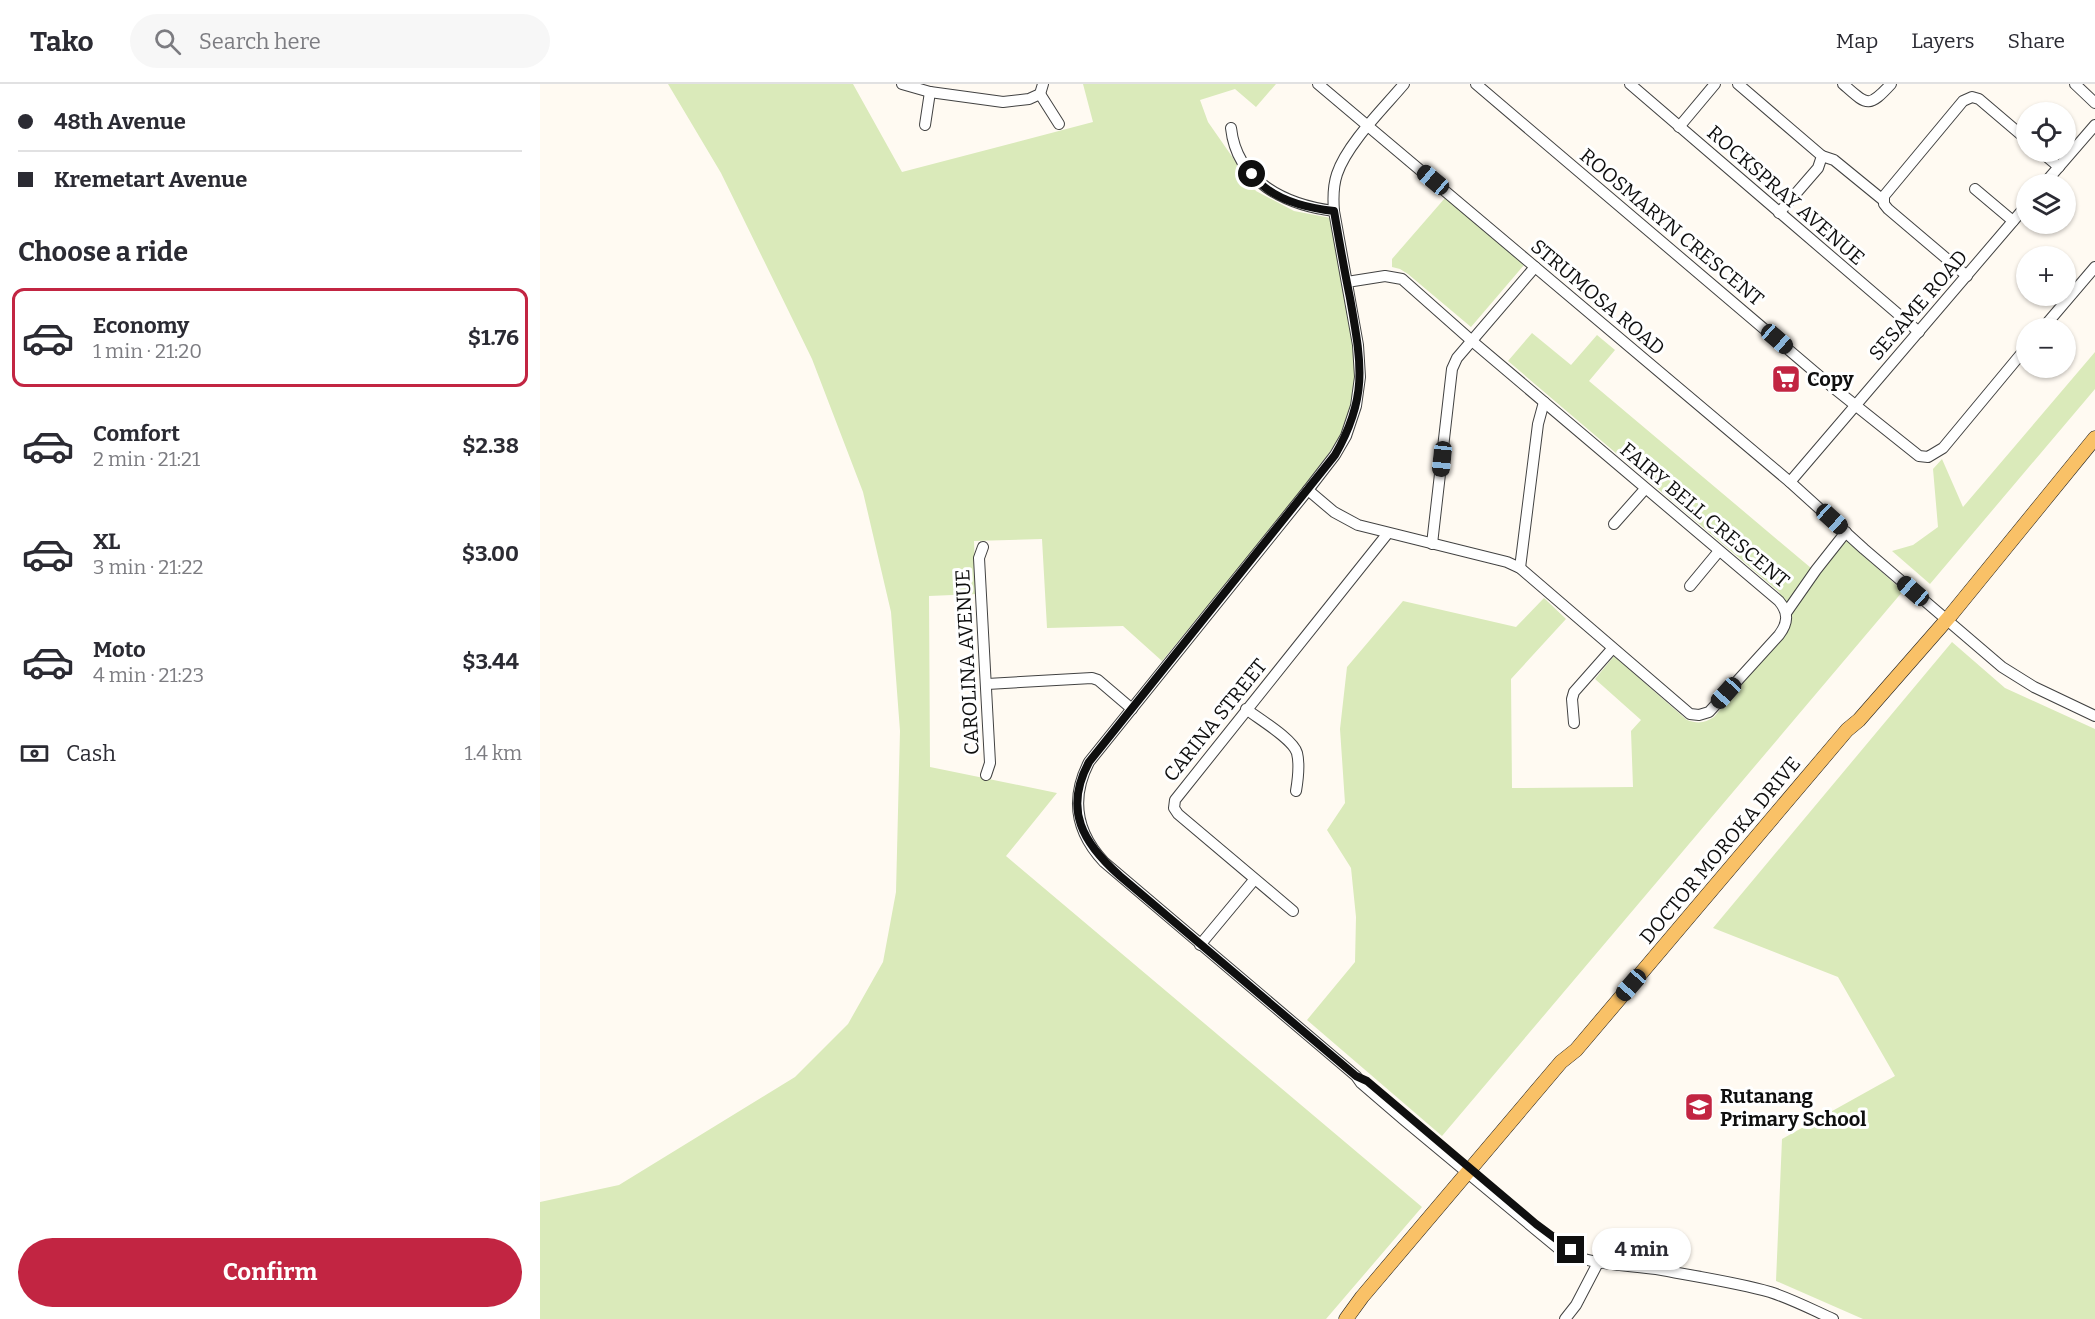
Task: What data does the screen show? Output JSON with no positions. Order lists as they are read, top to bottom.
{
  "streets": {
    "main road": ["DOCTOR MOROKA DRIVE"],
    "street": [
      "ROCKSPRAY AVENUE",
      "ROOSMARYN CRESCENT",
      "STRUMOSA ROAD",
      "SESAME ROAD",
      "FAIRY BELL CRESCENT",
      "CAROLINA AVENUE",
      "CARINA STREET"
    ]
  },
  "crossings": [
    ["ROCKSPRAY AVENUE", "SESAME ROAD"],
    ["ROOSMARYN CRESCENT", "SESAME ROAD"],
    ["STRUMOSA ROAD", "SESAME ROAD"],
    ["STRUMOSA ROAD", "DOCTOR MOROKA DRIVE"],
    ["FAIRY BELL CRESCENT", "CARINA STREET"]
  ],
  "places": {
    "supermarket": ["Copy"],
    "school or university": ["Rutanang Primary School"]
  },
  "page": {
    "header": "Tako",
    "search": "Search here",
    "nav": ["Map", "Layers", "Share"],
    "banner": ["48th Avenue", "Kremetart Avenue"],
    "map_buttons": ["+", "−"],
    "heading": "Choose a ride",
    "list": [
      {
        "name": "Economy",
        "note": "1 min · 21:20",
        "value": "$1.76"
      },
      {
        "name": "Comfort",
        "note": "2 min · 21:21",
        "value": "$2.38"
      },
      {
        "name": "XL",
        "note": "3 min · 21:22",
        "value": "$3.00"
      },
      {
        "name": "Moto",
        "note": "4 min · 21:23",
        "value": "$3.44"
      }
    ],
    "pay": ["Cash", "1.4 km"],
    "buttons": "Confirm",
    "bubble": "4 min"
  }
}
